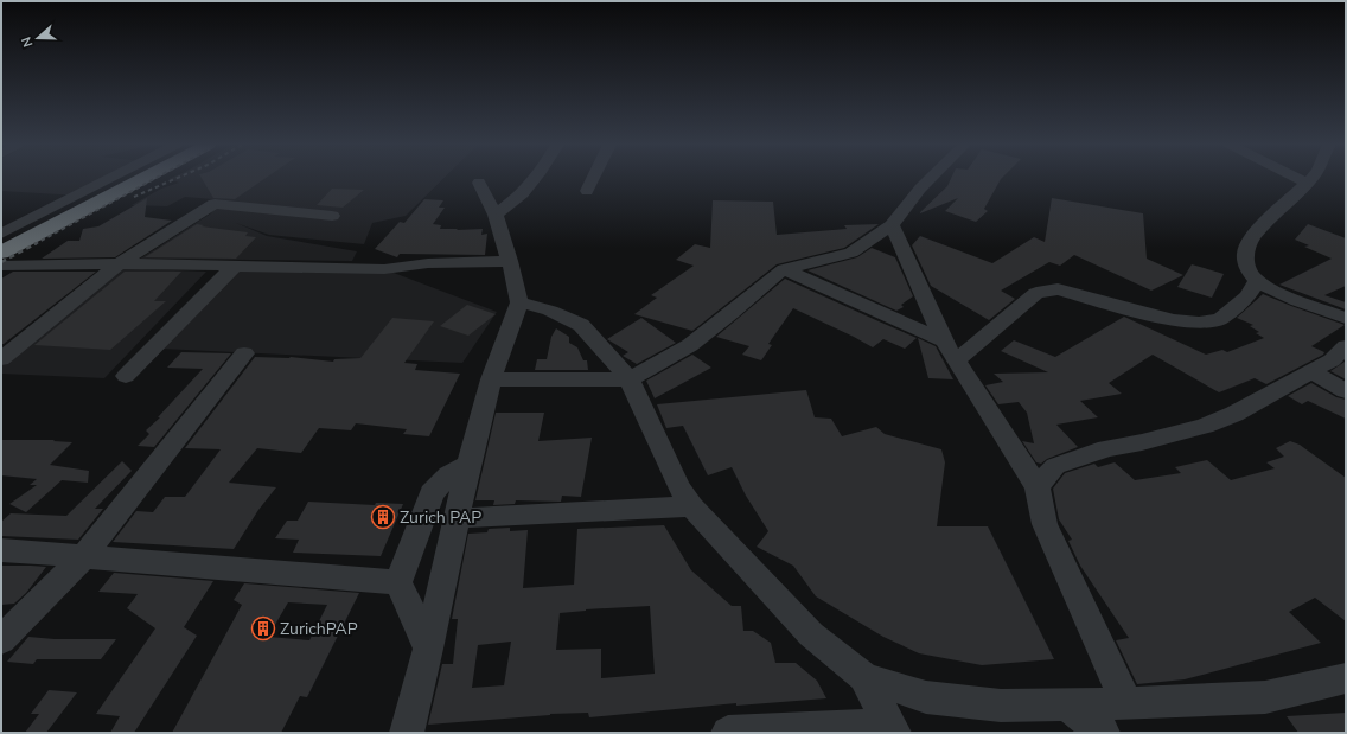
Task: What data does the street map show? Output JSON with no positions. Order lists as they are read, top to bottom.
{
  "places": {
    "building": ["Zurich PAP", "ZurichPAP"]
  },
  "north": "left"
}
